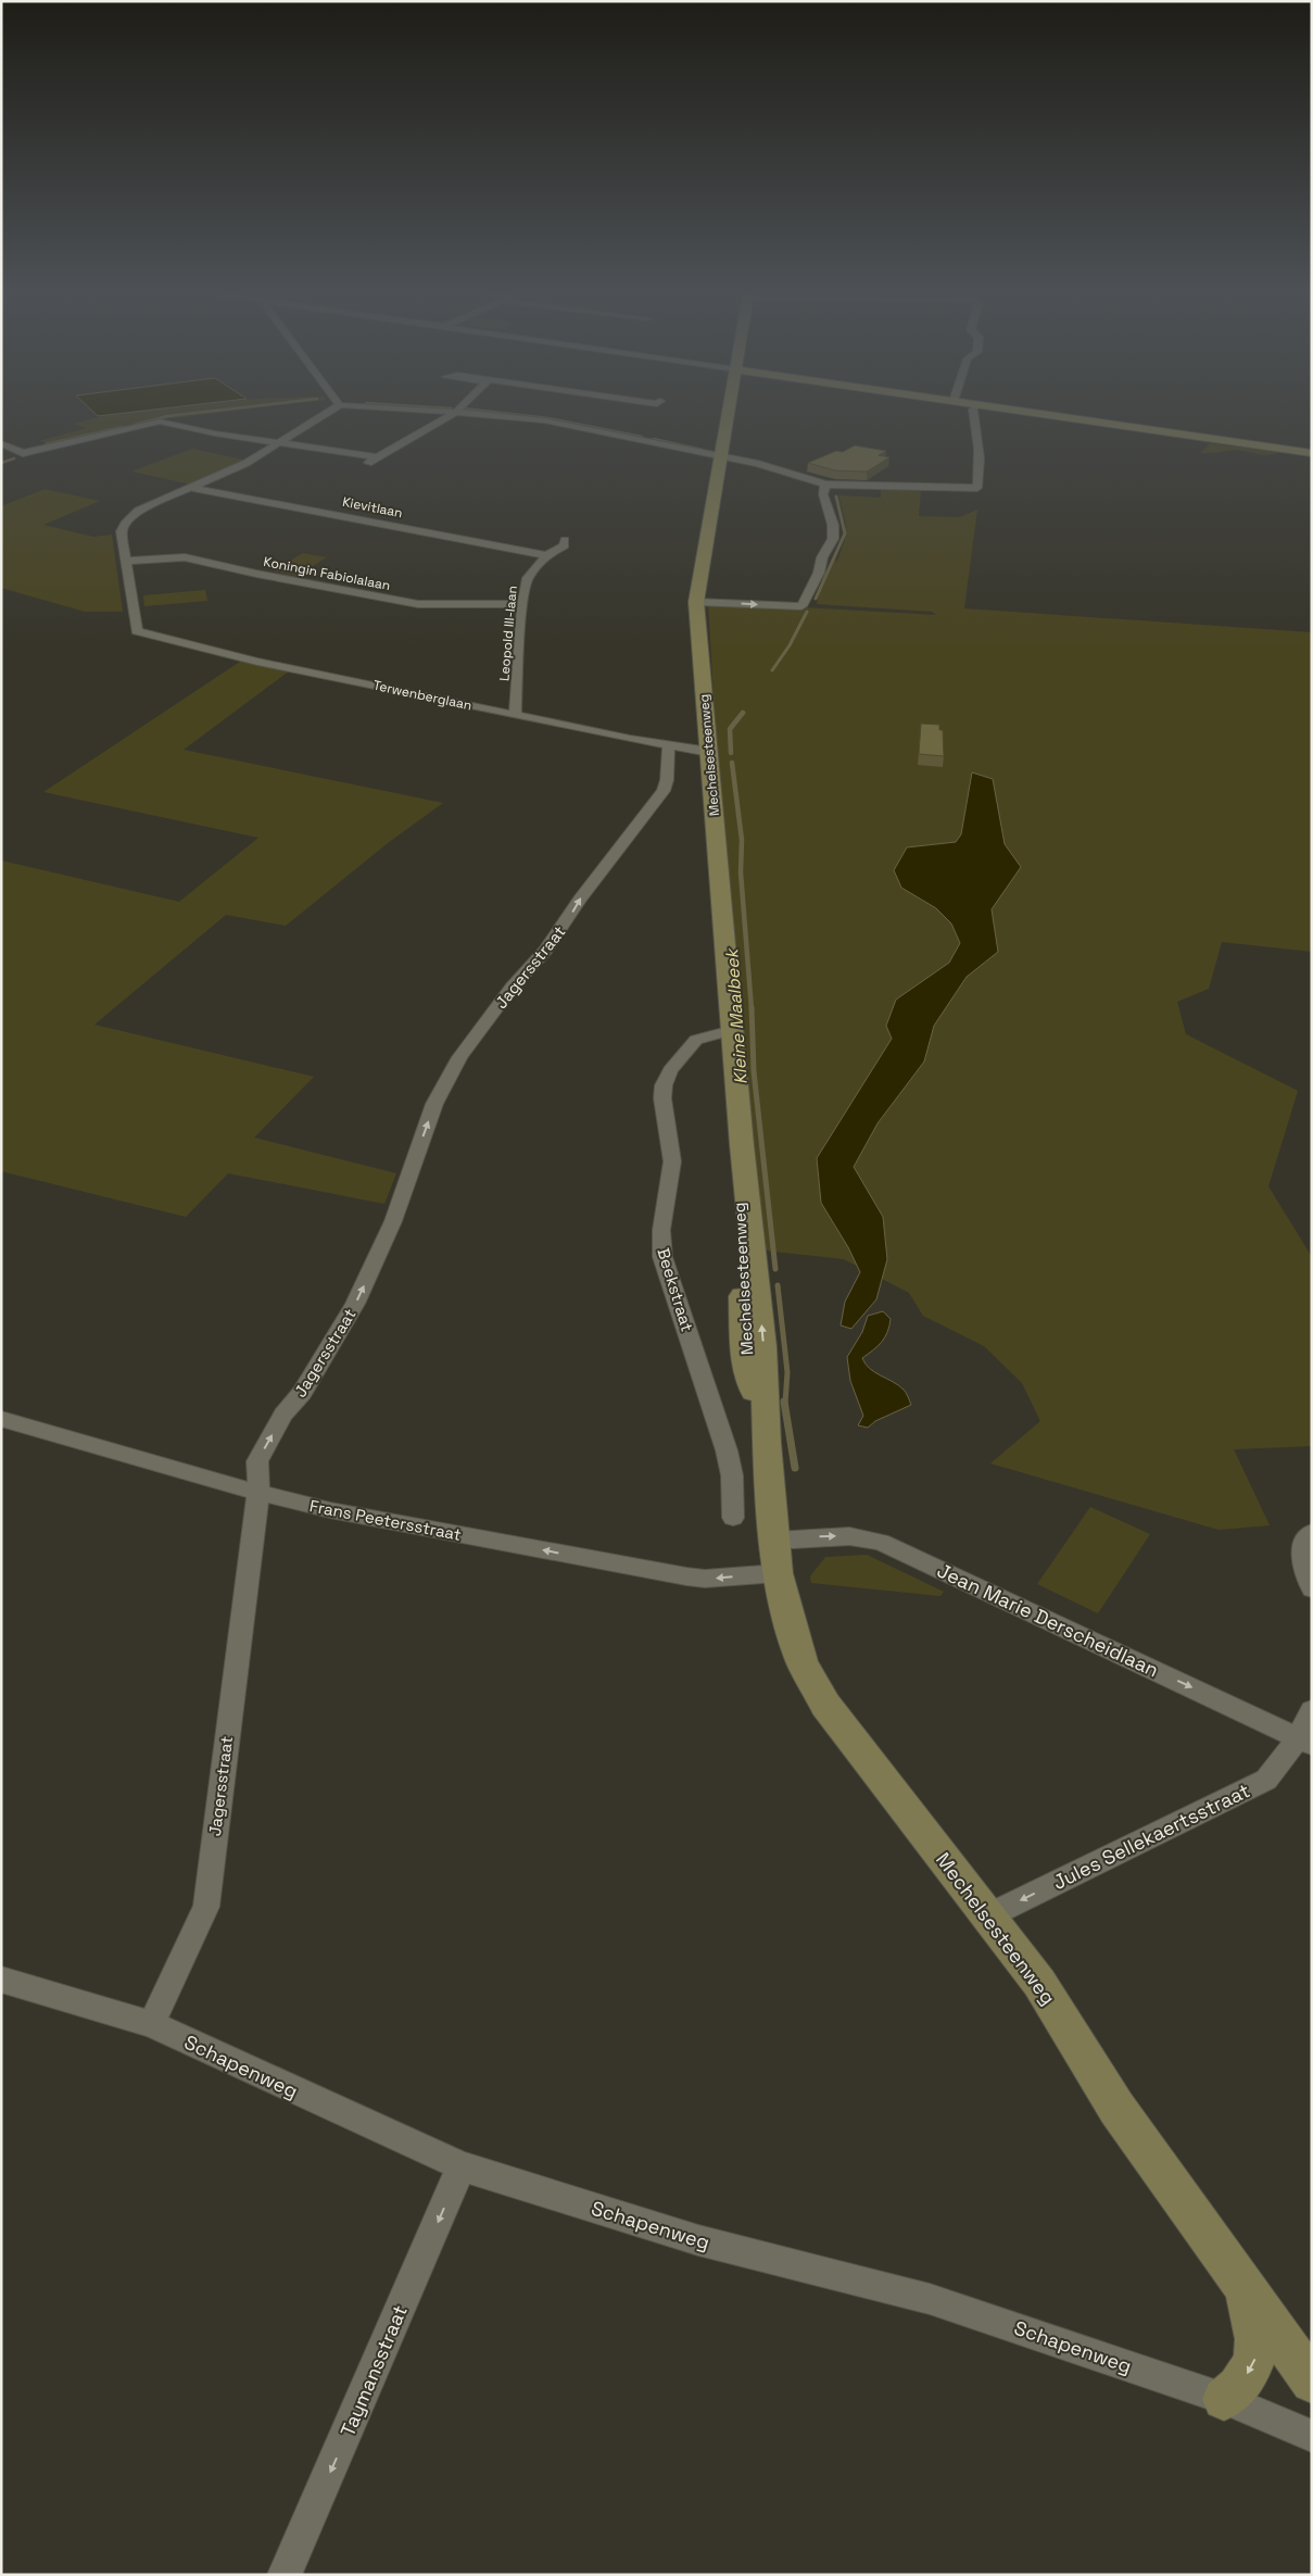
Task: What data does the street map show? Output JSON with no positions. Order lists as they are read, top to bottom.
{
  "streets": {
    "main road": ["Mechelsesteenweg"],
    "street": [
      "Kievitlaan",
      "Koningin Fabiolalaan",
      "Leopold III-laan",
      "Terwenberglaan",
      "Jagersstraat",
      "Beekstraat",
      "Frans Peetersstraat",
      "Jean Marie Derscheidlaan",
      "Jules Sellekaertsstraat",
      "Schapenweg",
      "Taymansstraat"
    ]
  },
  "crossings": [
    ["Kievitlaan", "Leopold III-laan"],
    ["Koningin Fabiolalaan", "Leopold III-laan"],
    ["Koningin Fabiolalaan", "Terwenberglaan"],
    ["Leopold III-laan", "Terwenberglaan"],
    ["Terwenberglaan", "Mechelsesteenweg"],
    ["Terwenberglaan", "Jagersstraat"],
    ["Mechelsesteenweg", "Beekstraat"],
    ["Mechelsesteenweg", "Frans Peetersstraat"],
    ["Mechelsesteenweg", "Jean Marie Derscheidlaan"],
    ["Mechelsesteenweg", "Jules Sellekaertsstraat"],
    ["Jagersstraat", "Frans Peetersstraat"],
    ["Jagersstraat", "Schapenweg"],
    ["Frans Peetersstraat", "Jean Marie Derscheidlaan"],
    ["Jean Marie Derscheidlaan", "Jules Sellekaertsstraat"],
    ["Schapenweg", "Taymansstraat"]
  ],
  "one_way": [
    "Jagersstraat",
    "Frans Peetersstraat",
    "Jean Marie Derscheidlaan",
    "Jules Sellekaertsstraat",
    "Taymansstraat"
  ],
  "water": ["Kleine Maalbeek"]
}
